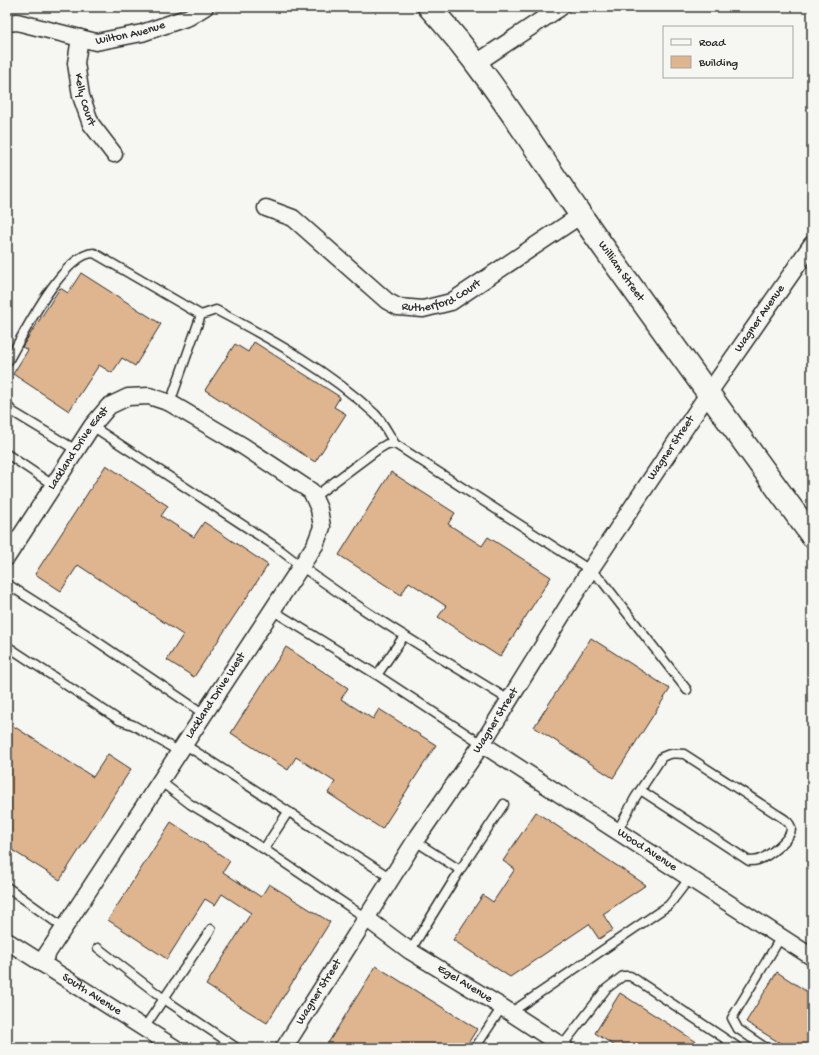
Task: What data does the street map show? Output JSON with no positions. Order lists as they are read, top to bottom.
{
  "streets": {
    "main road": ["William Street"],
    "street": [
      "Wilton Avenue",
      "Kelly Court",
      "Rutherford Court",
      "Wagner Avenue",
      "Lackland Drive East",
      "Wagner Street",
      "Lackland Drive West",
      "Wood Avenue",
      "Egel Avenue",
      "South Avenue"
    ]
  },
  "crossings": [
    ["Wilton Avenue", "Kelly Court"],
    ["William Street", "Rutherford Court"],
    ["William Street", "Wagner Avenue"],
    ["William Street", "Wagner Street"],
    ["Wagner Avenue", "Wagner Street"],
    ["Lackland Drive East", "Lackland Drive West"],
    ["Wagner Street", "Wood Avenue"],
    ["Wagner Street", "Egel Avenue"],
    ["Lackland Drive West", "South Avenue"]
  ],
  "legend": ["Road", "Building"]
}
